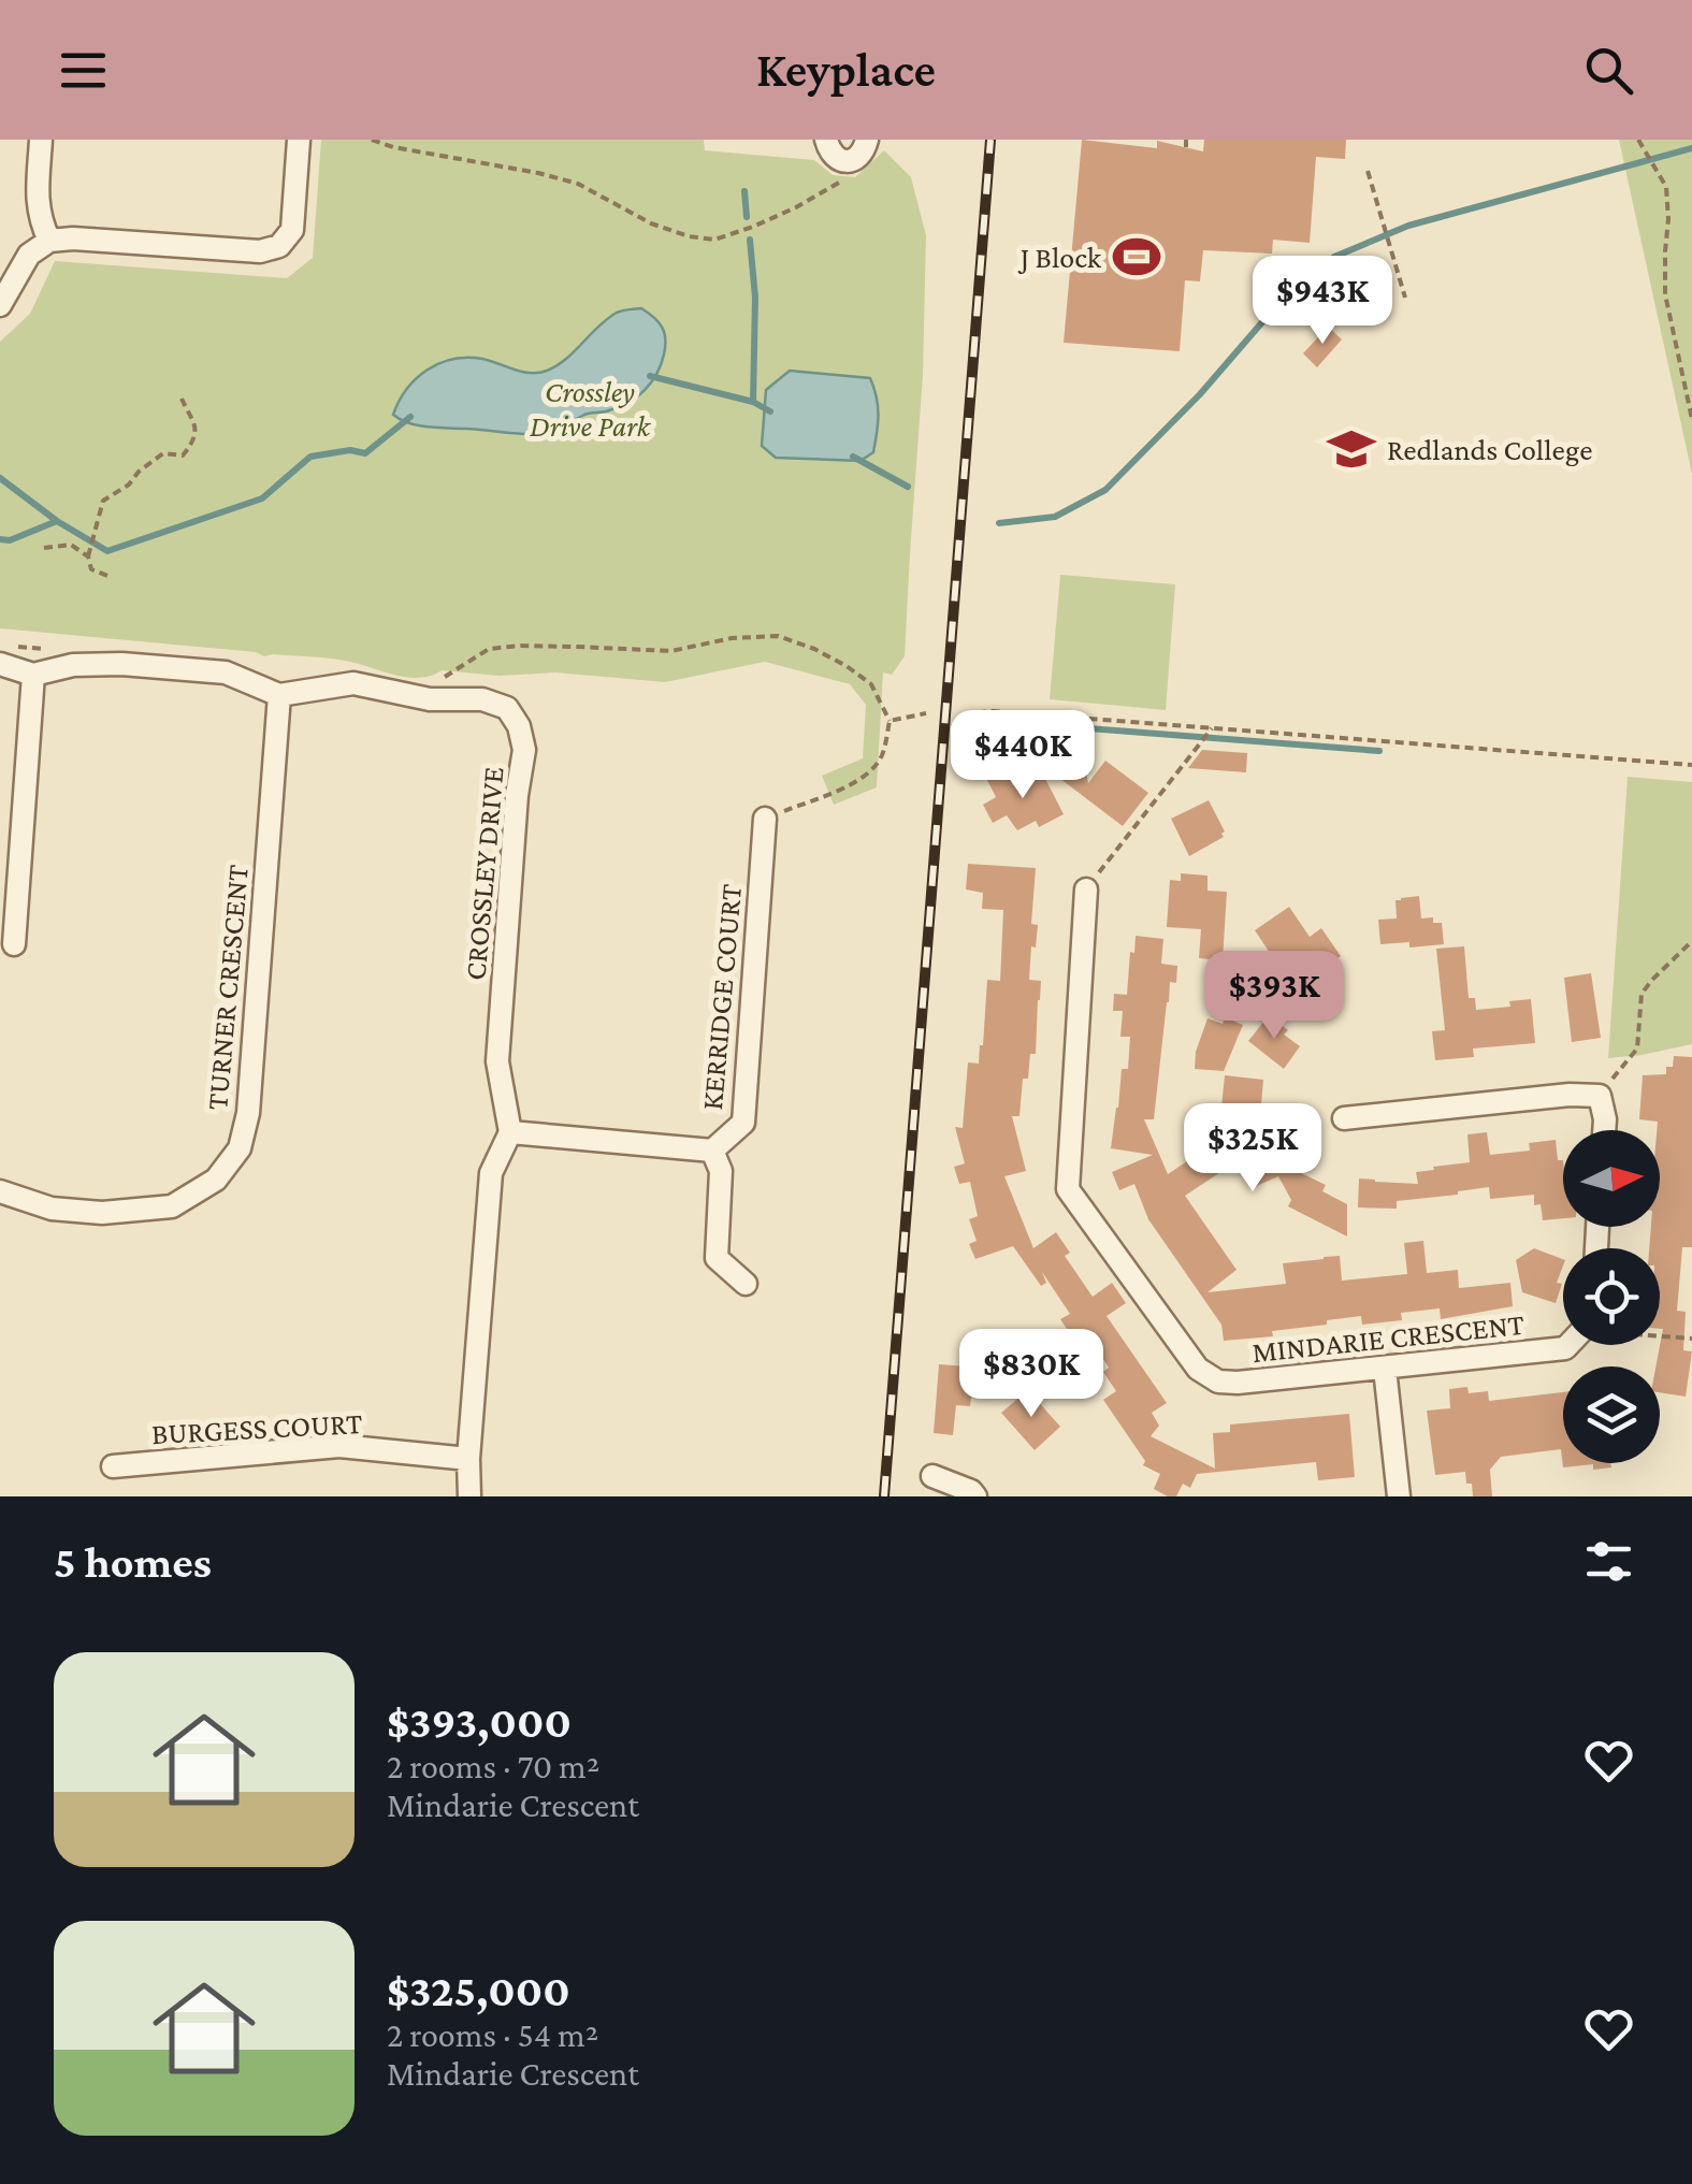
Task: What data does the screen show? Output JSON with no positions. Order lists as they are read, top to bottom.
{
  "streets": {
    "street": [
      "CROSSLEY DRIVE",
      "TURNER CRESCENT",
      "KERRIDGE COURT",
      "MINDARIE CRESCENT",
      "BURGESS COURT"
    ]
  },
  "crossings": [
    ["CROSSLEY DRIVE", "TURNER CRESCENT"]
  ],
  "parks": ["Crossley Drive Park"],
  "places": {
    "sports": ["J Block"],
    "school or university": ["Redlands College"]
  },
  "north": "right",
  "page": {
    "header": "Keyplace",
    "price": [
      "$943K",
      "$440K",
      "$393K",
      "$325K",
      "$830K"
    ],
    "heading": "5 homes",
    "list": [
      {
        "name": "$393,000",
        "note": "2 rooms · 70 m² · Mindarie Crescent"
      },
      {
        "name": "$325,000",
        "note": "2 rooms · 54 m² · Mindarie Crescent"
      }
    ]
  }
}
